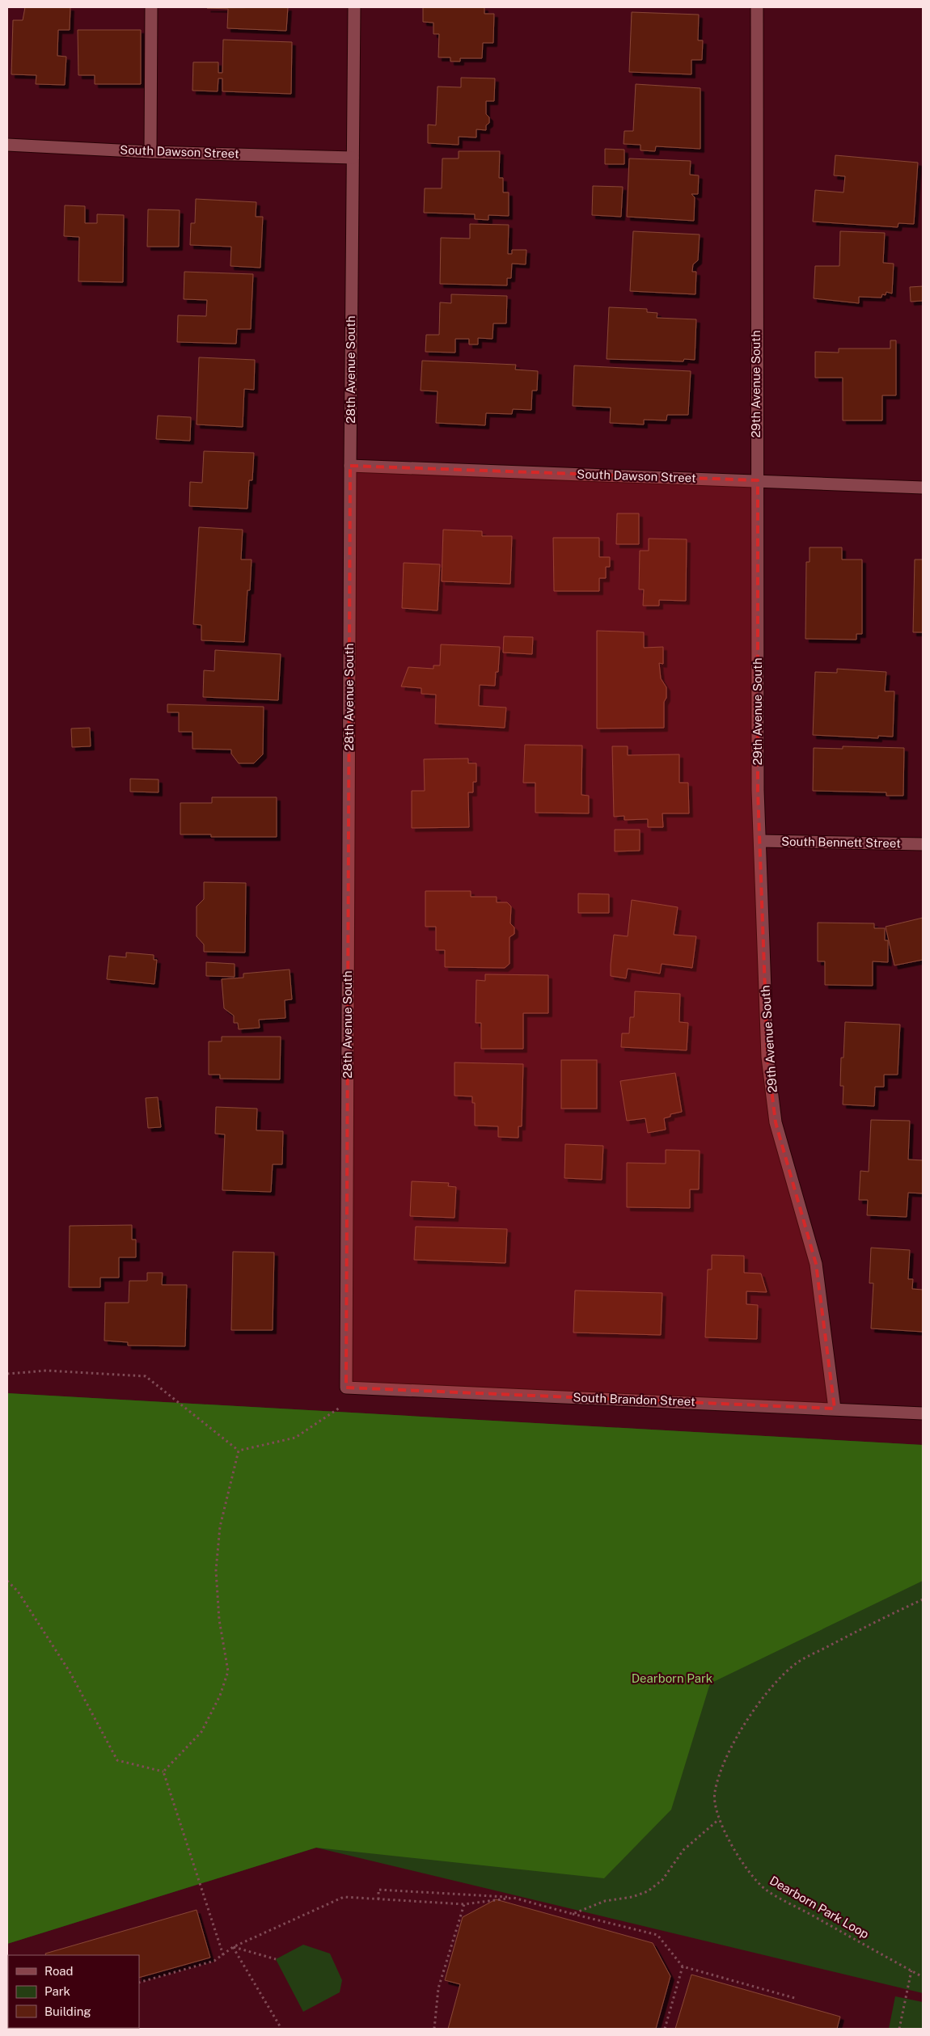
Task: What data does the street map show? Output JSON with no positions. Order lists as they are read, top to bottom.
{
  "streets": {
    "street": [
      "South Dawson Street",
      "28th Avenue South",
      "29th Avenue South",
      "South Bennett Street",
      "South Brandon Street"
    ],
    "path": ["Dearborn Park Loop"]
  },
  "crossings": [
    ["South Dawson Street", "28th Avenue South"],
    ["South Dawson Street", "29th Avenue South"],
    ["28th Avenue South", "South Brandon Street"],
    ["29th Avenue South", "South Bennett Street"],
    ["29th Avenue South", "South Brandon Street"]
  ],
  "parks": ["Dearborn Park"],
  "legend": ["Road", "Park", "Building"]
}
